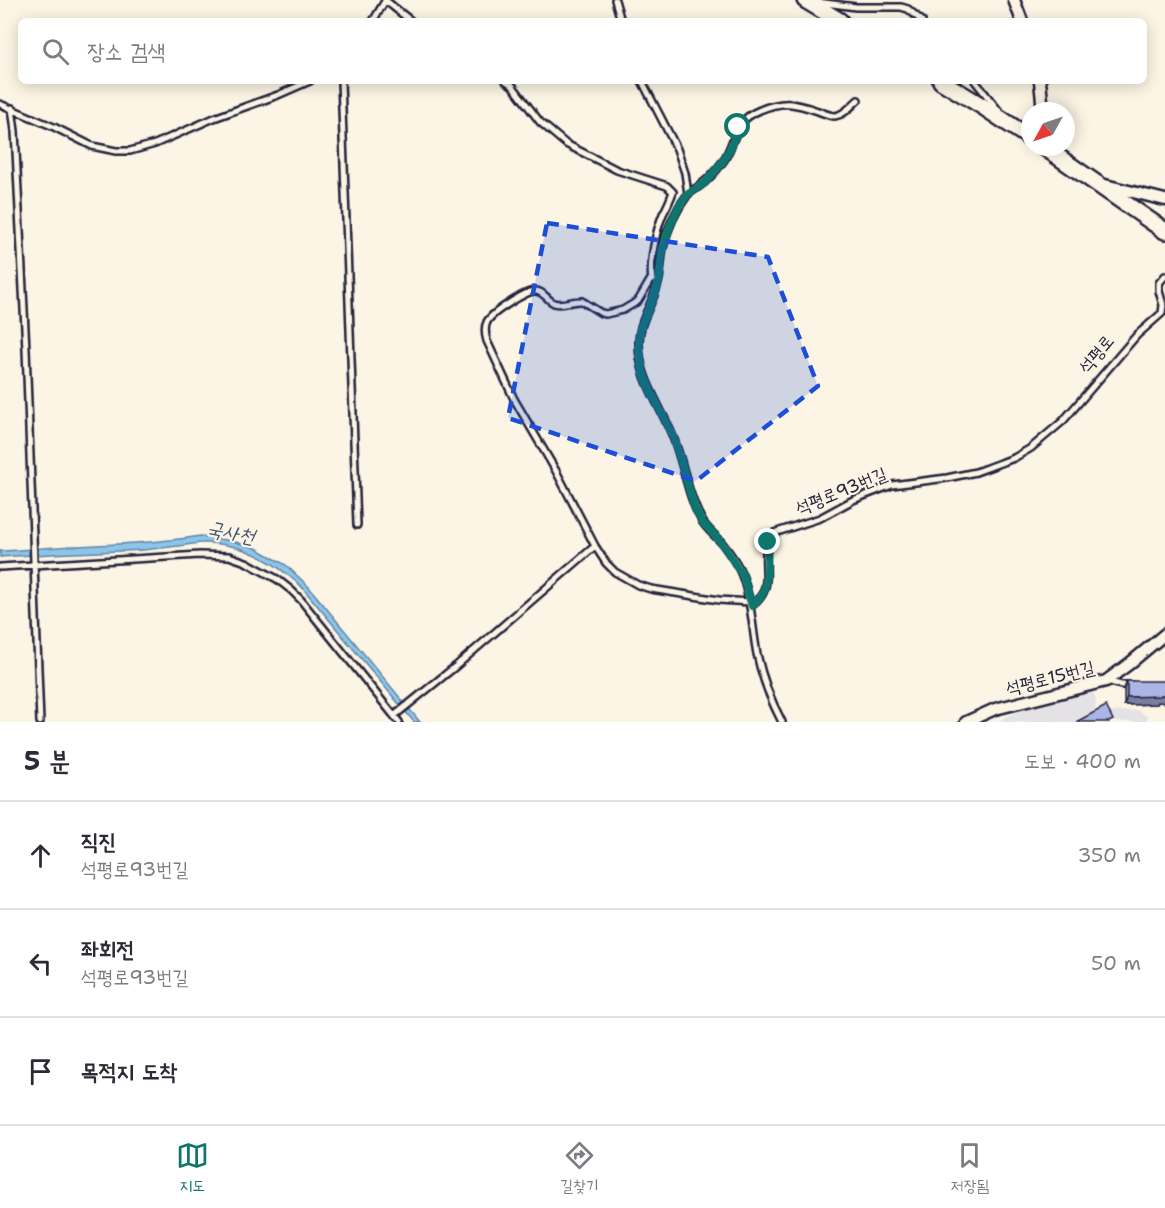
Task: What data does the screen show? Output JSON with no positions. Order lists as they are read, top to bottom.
{
  "streets": {
    "street": ["석평로15번길"],
    "lane": ["석평로", "석평로93번길"]
  },
  "crossings": [
    ["석평로", "석평로93번길"]
  ],
  "water": ["국사천"],
  "north": "bottom left",
  "page": {
    "search": "장소 검색",
    "heading": ["5 분", "도보 · 400 m"],
    "list": [
      ["직진", "석평로93번길", "350 m"],
      ["좌회전", "석평로93번길", "50 m"],
      "목적지 도착"
    ],
    "nav": ["지도", "길찾기", "저장됨"]
  }
}
